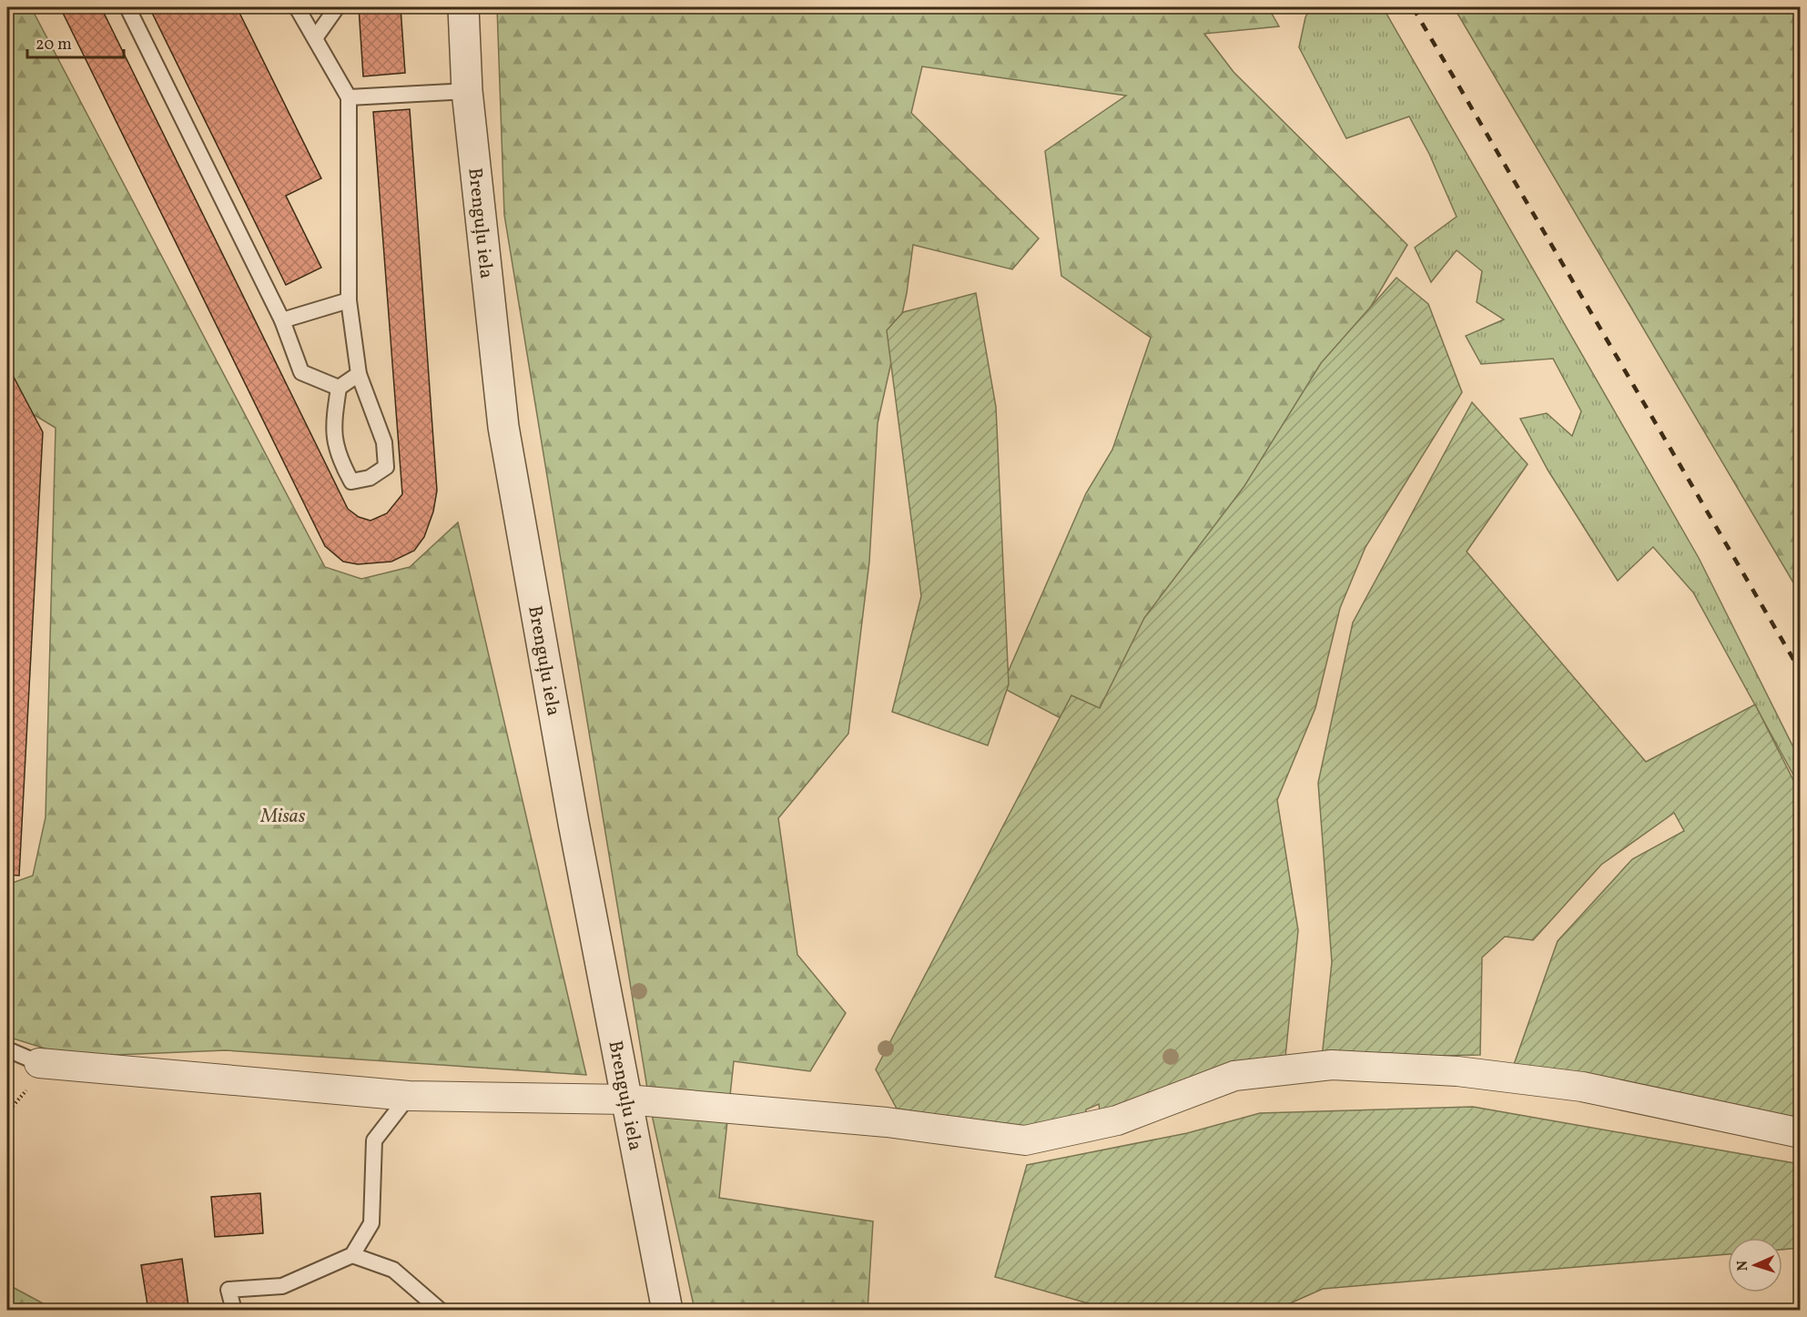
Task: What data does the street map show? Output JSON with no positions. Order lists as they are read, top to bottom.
{
  "streets": {
    "street": ["Brenguļu iela"]
  },
  "parks": ["Misas"],
  "scale_bar": "20 m",
  "north": "left"
}
